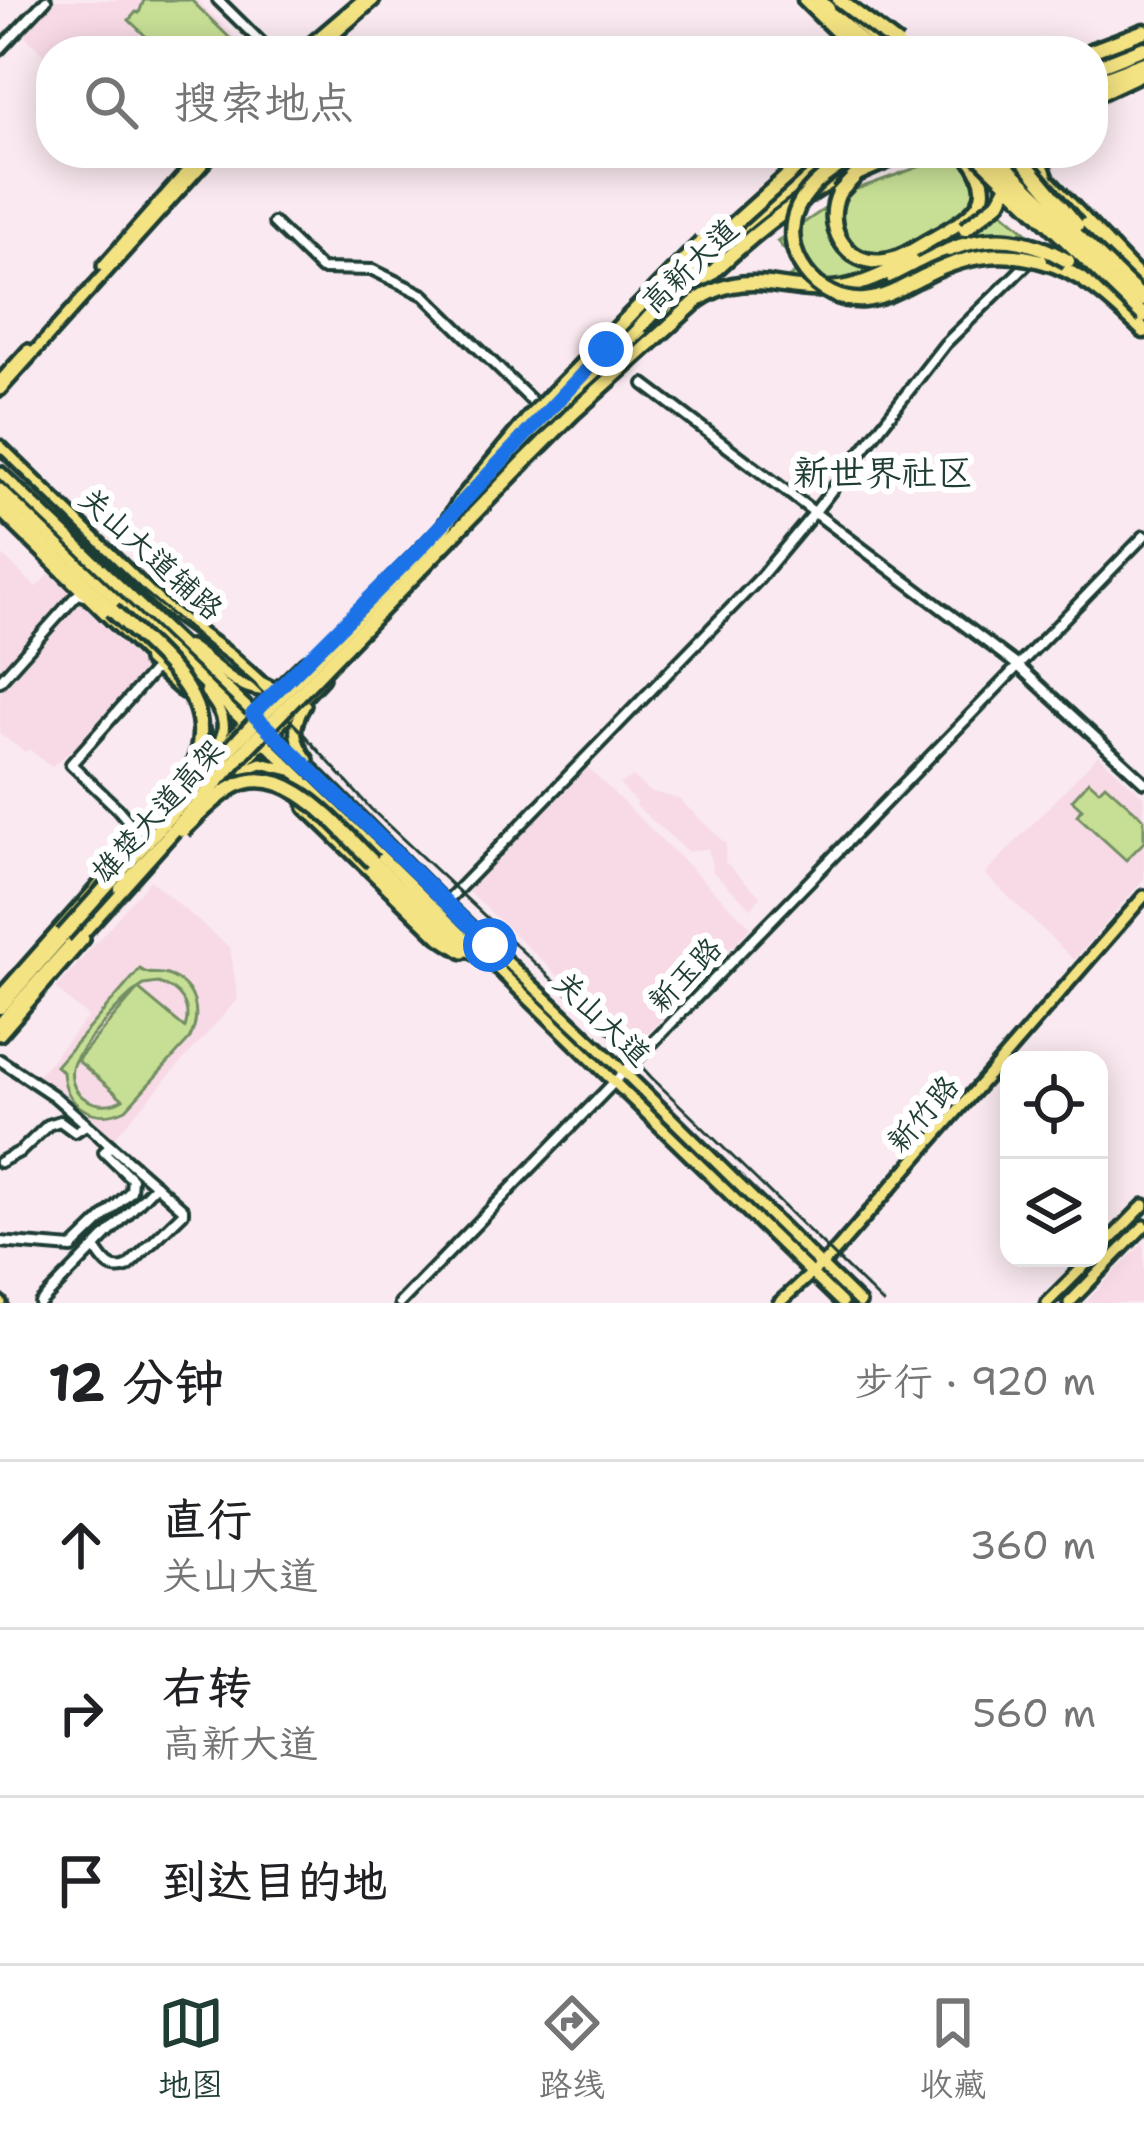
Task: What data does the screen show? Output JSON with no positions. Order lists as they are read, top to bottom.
{
  "streets": {
    "highway": ["雄楚大道高架"],
    "main road": [
      "高新大道",
      "关山大道辅路",
      "关山大道",
      "新竹路"
    ],
    "street": ["新玉路"]
  },
  "crossings": [
    ["高新大道", "关山大道辅路"],
    ["高新大道", "关山大道"],
    ["新玉路", "关山大道"],
    ["关山大道", "新竹路"]
  ],
  "districts": ["新世界社区"],
  "page": {
    "search": "搜索地点",
    "heading": ["12 分钟", "步行 · 920 m"],
    "list": [
      ["直行", "关山大道", "360 m"],
      ["右转", "高新大道", "560 m"],
      "到达目的地"
    ],
    "nav": ["地图", "路线", "收藏"]
  }
}
